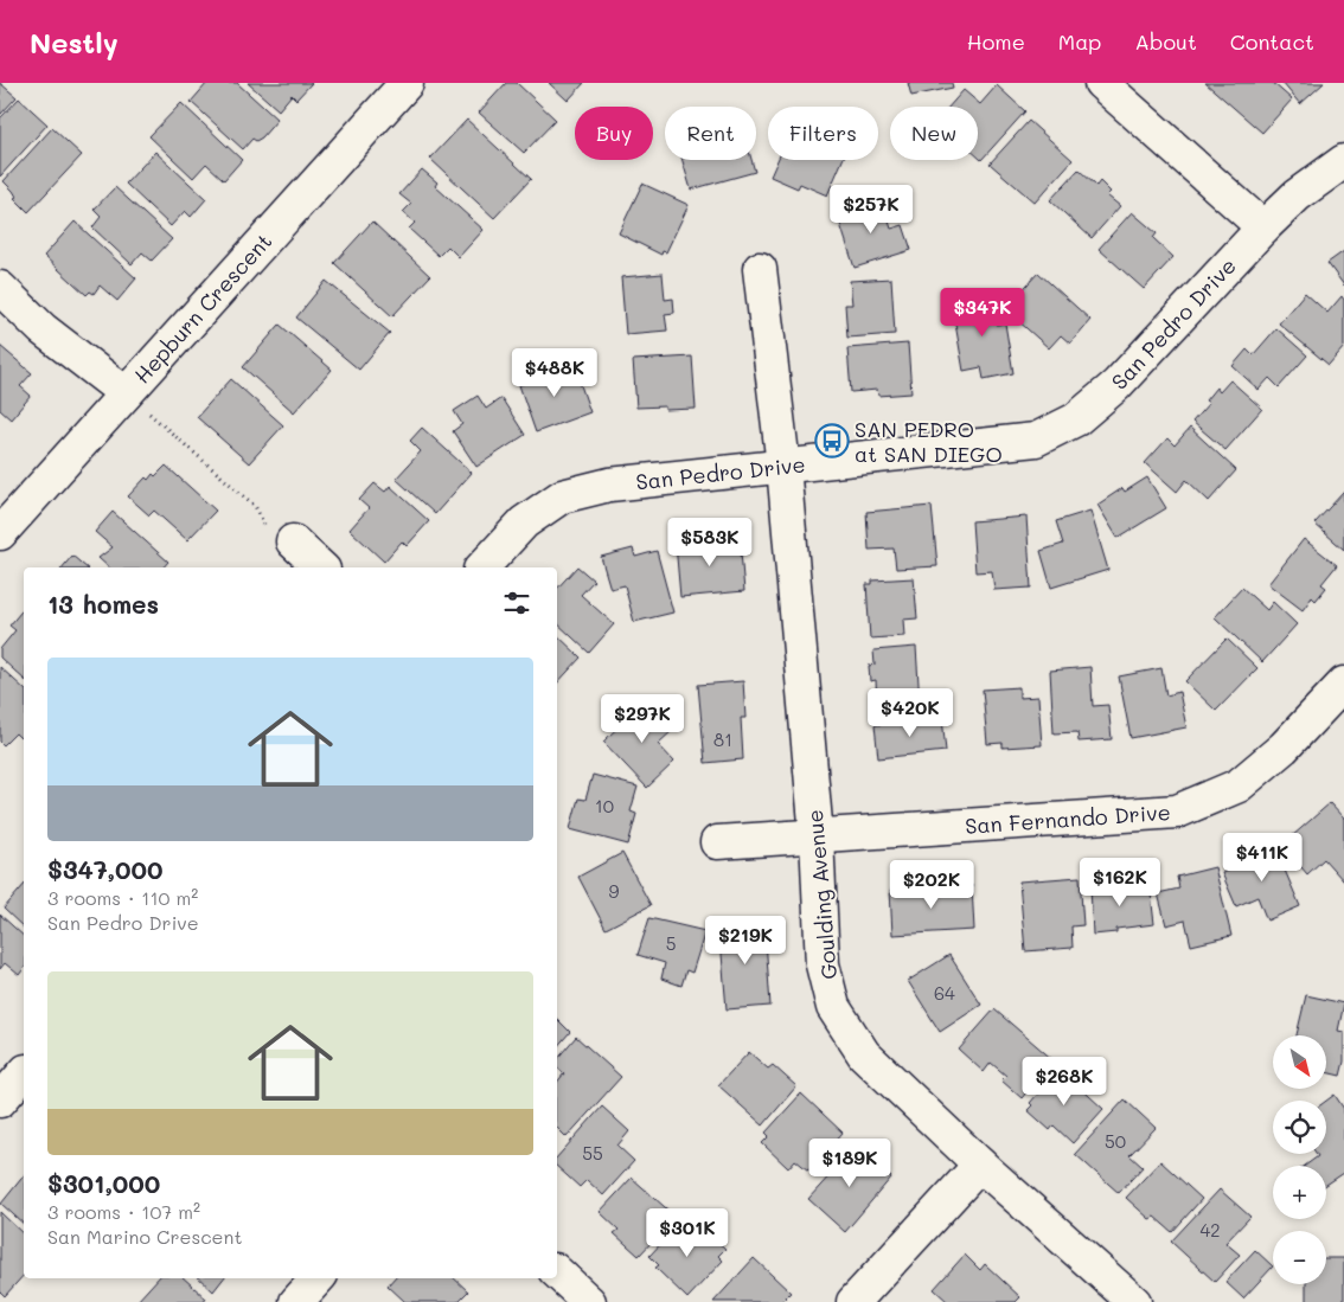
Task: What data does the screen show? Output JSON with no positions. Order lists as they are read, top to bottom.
{
  "streets": {
    "street": [
      "Hepburn Crescent",
      "San Pedro Drive",
      "San Fernando Drive",
      "Goulding Avenue"
    ]
  },
  "crossings": [
    ["San Pedro Drive", "Goulding Avenue"],
    ["San Fernando Drive", "Goulding Avenue"]
  ],
  "places": {
    "bus stop": ["SAN PEDRO at SAN DIEGO"]
  },
  "house_numbers": [
    "81",
    "10",
    "9",
    "5",
    "64",
    "50",
    "55",
    "42"
  ],
  "north": "bottom right",
  "page": {
    "header": "Nestly",
    "nav": [
      "Home",
      "Map",
      "About",
      "Contact"
    ],
    "chip": [
      "Buy",
      "Rent",
      "Filters",
      "New"
    ],
    "price": [
      "$257K",
      "$347K",
      "$488K",
      "$583K",
      "$420K",
      "$297K",
      "$411K",
      "$162K",
      "$202K",
      "$219K",
      "$268K",
      "$189K",
      "$301K"
    ],
    "heading": "13 homes",
    "list": [
      {
        "name": "$347,000",
        "note": "3 rooms · 110 m² · San Pedro Drive"
      },
      {
        "name": "$301,000",
        "note": "3 rooms · 107 m² · San Marino Crescent"
      }
    ],
    "map_buttons": ["+", "−"]
  }
}
